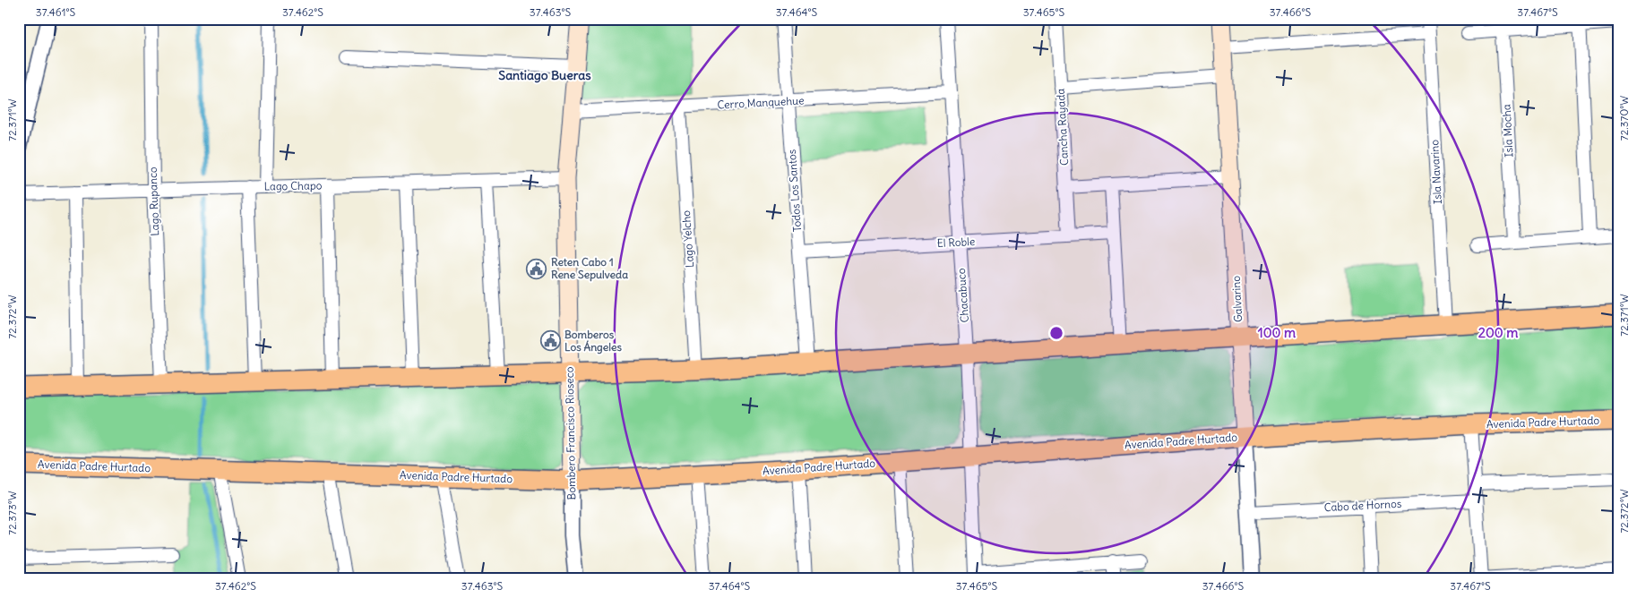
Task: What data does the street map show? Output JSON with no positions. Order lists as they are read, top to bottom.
{
  "streets": {
    "main road": ["Galvarino", "Avenida Padre Hurtado", "Bombero Francisco Rioseco"],
    "street": [
      "Cerro Manquehue",
      "Cancha Rayada",
      "Isla Mocha",
      "Isla Navarino",
      "Lago Chapo",
      "Todos Los Santos",
      "Lago Rupanco",
      "Lago Yelcho",
      "El Roble",
      "Chacabuco",
      "Cabo de Hornos"
    ]
  },
  "crossings": [
    ["Cerro Manquehue", "Todos Los Santos"],
    ["Cerro Manquehue", "Lago Yelcho"],
    ["Cerro Manquehue", "Chacabuco"],
    ["Cerro Manquehue", "Bombero Francisco Rioseco"],
    ["Cancha Rayada", "El Roble"],
    ["Lago Chapo", "Lago Rupanco"],
    ["Lago Chapo", "Bombero Francisco Rioseco"],
    ["Todos Los Santos", "El Roble"],
    ["El Roble", "Chacabuco"],
    ["Chacabuco", "Avenida Padre Hurtado"],
    ["Galvarino", "Avenida Padre Hurtado"],
    ["Galvarino", "Cabo de Hornos"],
    ["Avenida Padre Hurtado", "Bombero Francisco Rioseco"]
  ],
  "districts": ["Santiago Bueras"],
  "places": {
    "public building": ["Reten Cabo 1 Rene Sepulveda", "Bomberos Los Ángeles"]
  },
  "coordinates": [
    "37.461°S",
    "37.462°S",
    "37.463°S",
    "37.464°S",
    "37.465°S",
    "37.466°S",
    "37.467°S",
    "72.370°W",
    "72.371°W",
    "72.372°W",
    "72.373°W"
  ],
  "rings": ["100 m", "200 m"]
}
